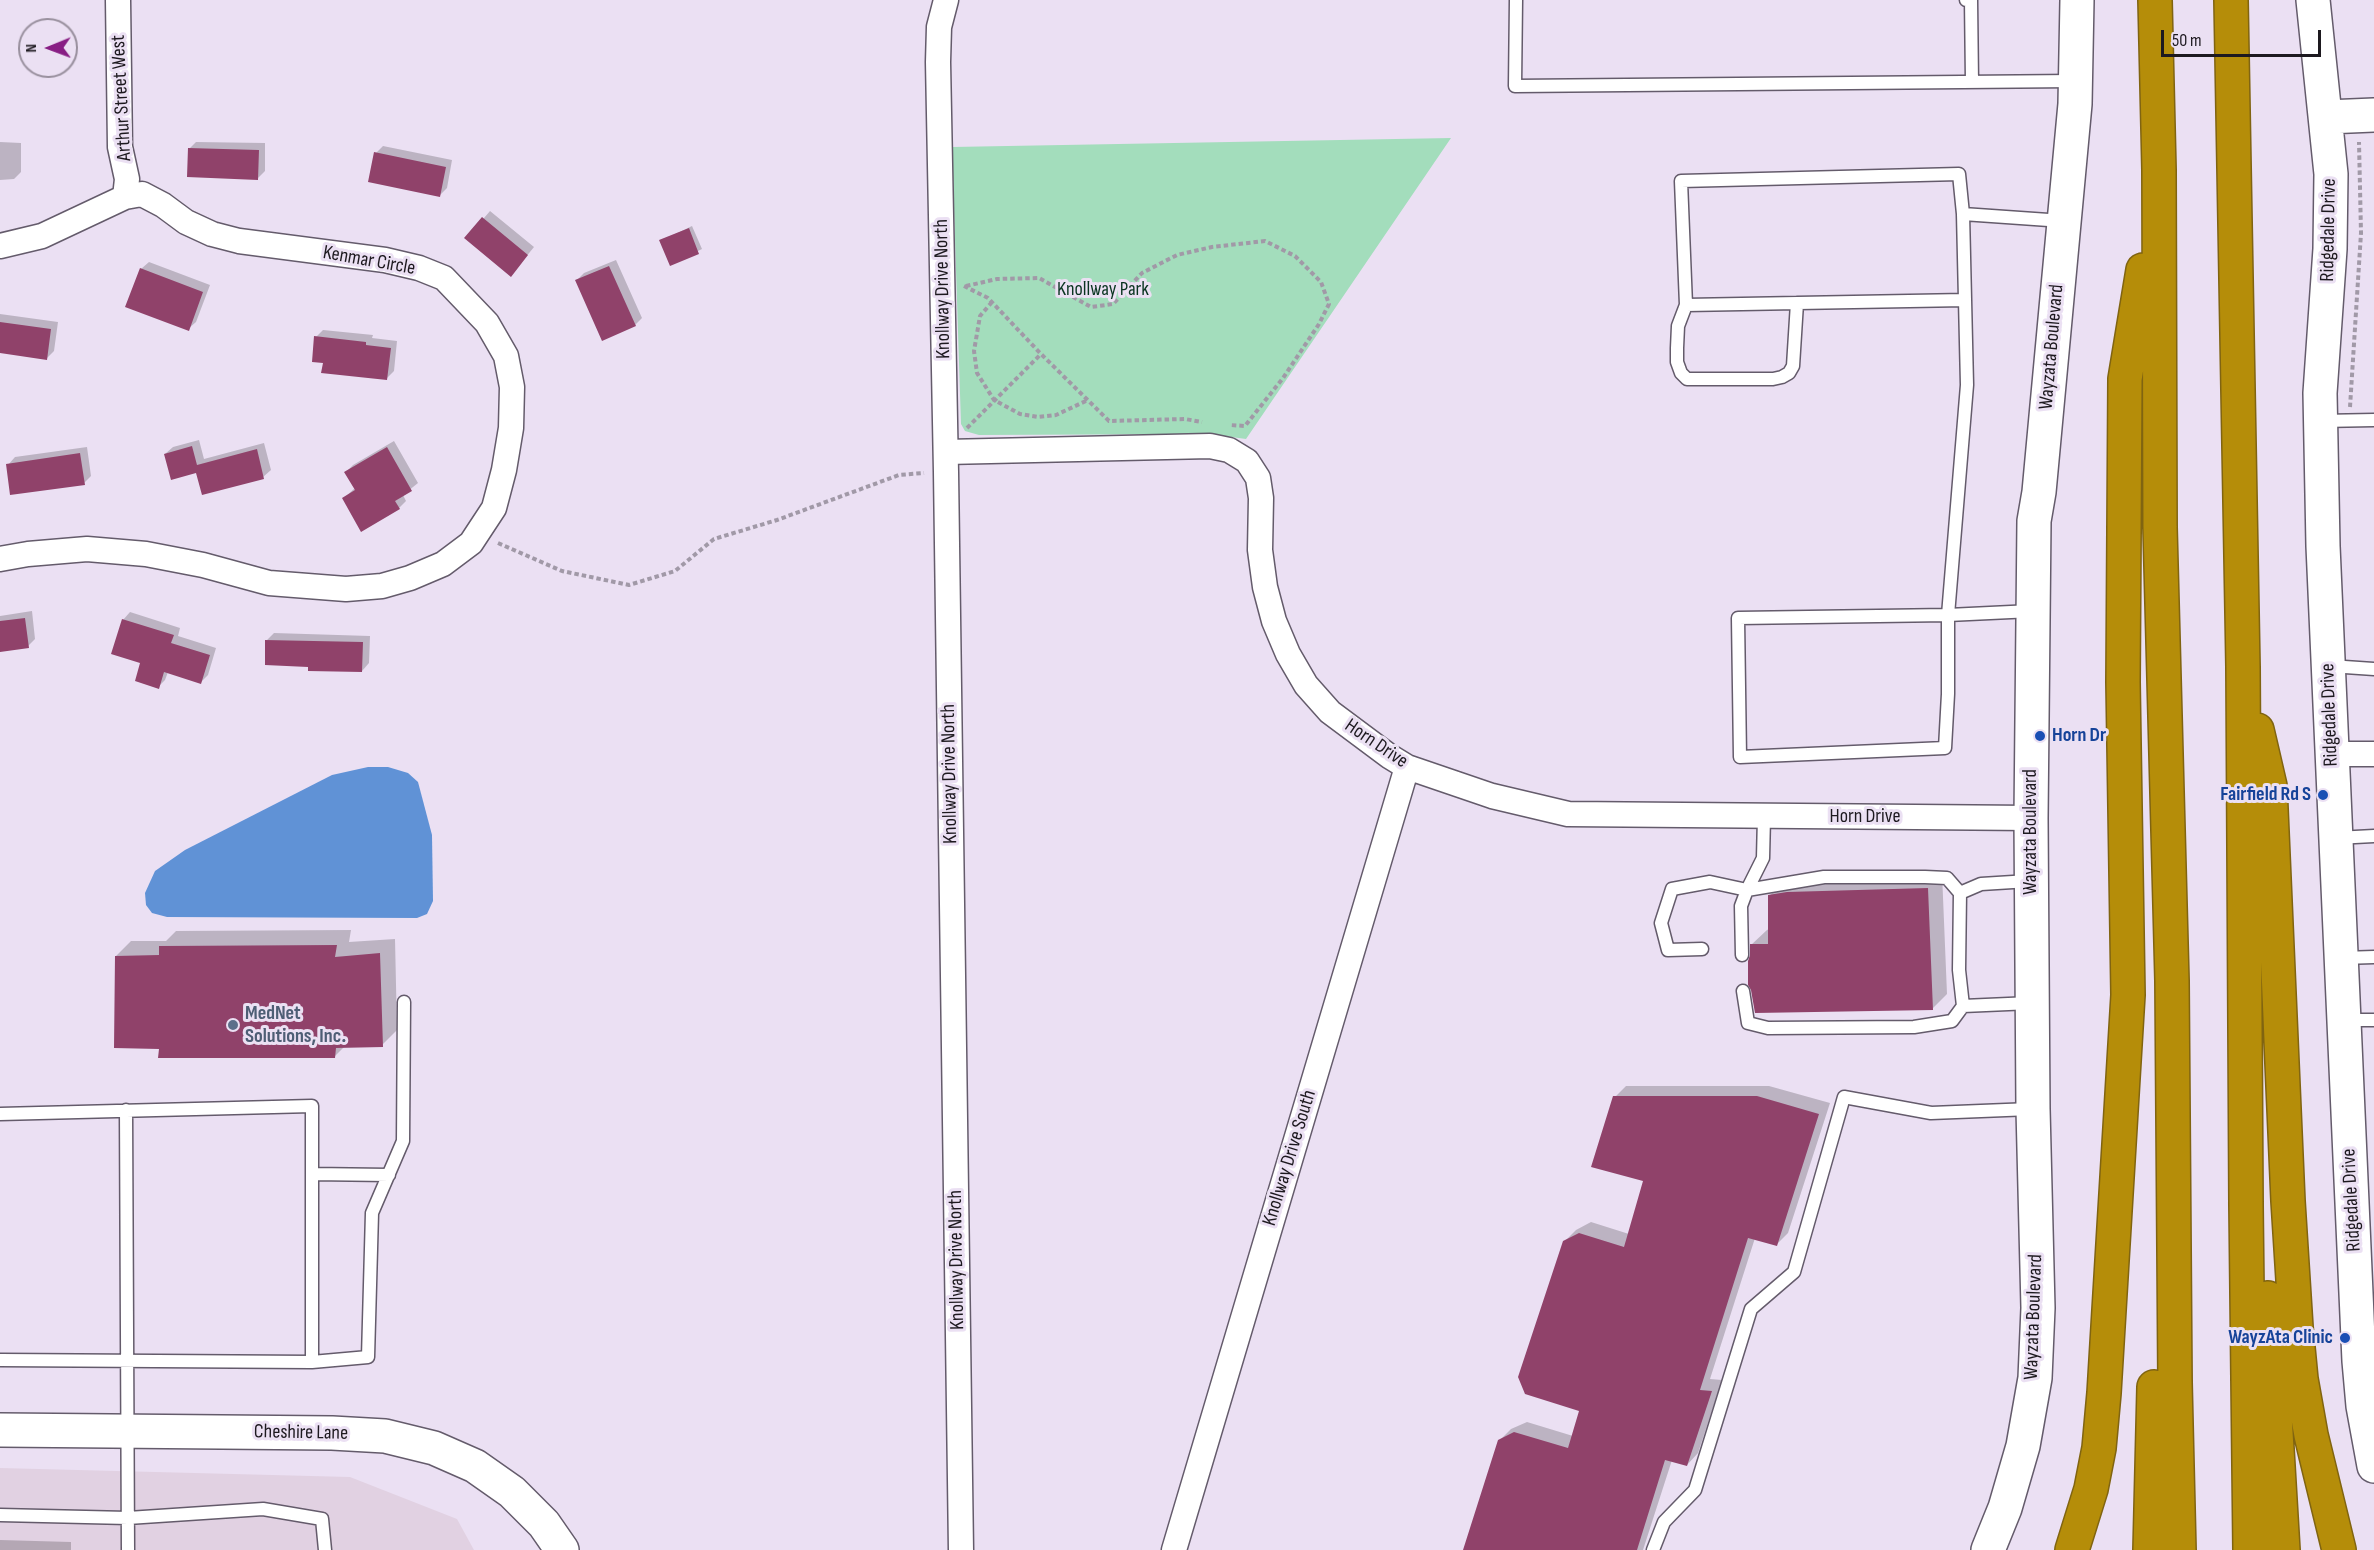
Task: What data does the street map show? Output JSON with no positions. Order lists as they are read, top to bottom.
{
  "streets": {
    "street": [
      "Arthur Street West",
      "Ridgedale Drive",
      "Kenmar Circle",
      "Knollway Drive North",
      "Wayzata Boulevard",
      "Horn Drive",
      "Knollway Drive South",
      "Cheshire Lane"
    ]
  },
  "crossings": [
    ["Arthur Street West", "Kenmar Circle"],
    ["Knollway Drive North", "Horn Drive"],
    ["Wayzata Boulevard", "Horn Drive"],
    ["Horn Drive", "Knollway Drive South"]
  ],
  "parks": ["Knollway Park"],
  "places": [
    "Horn Dr",
    "Fairfield Rd S",
    "MedNet Solutions, Inc.",
    "WayzAta Clinic"
  ],
  "scale_bar": "50 m",
  "north": "left"
}
